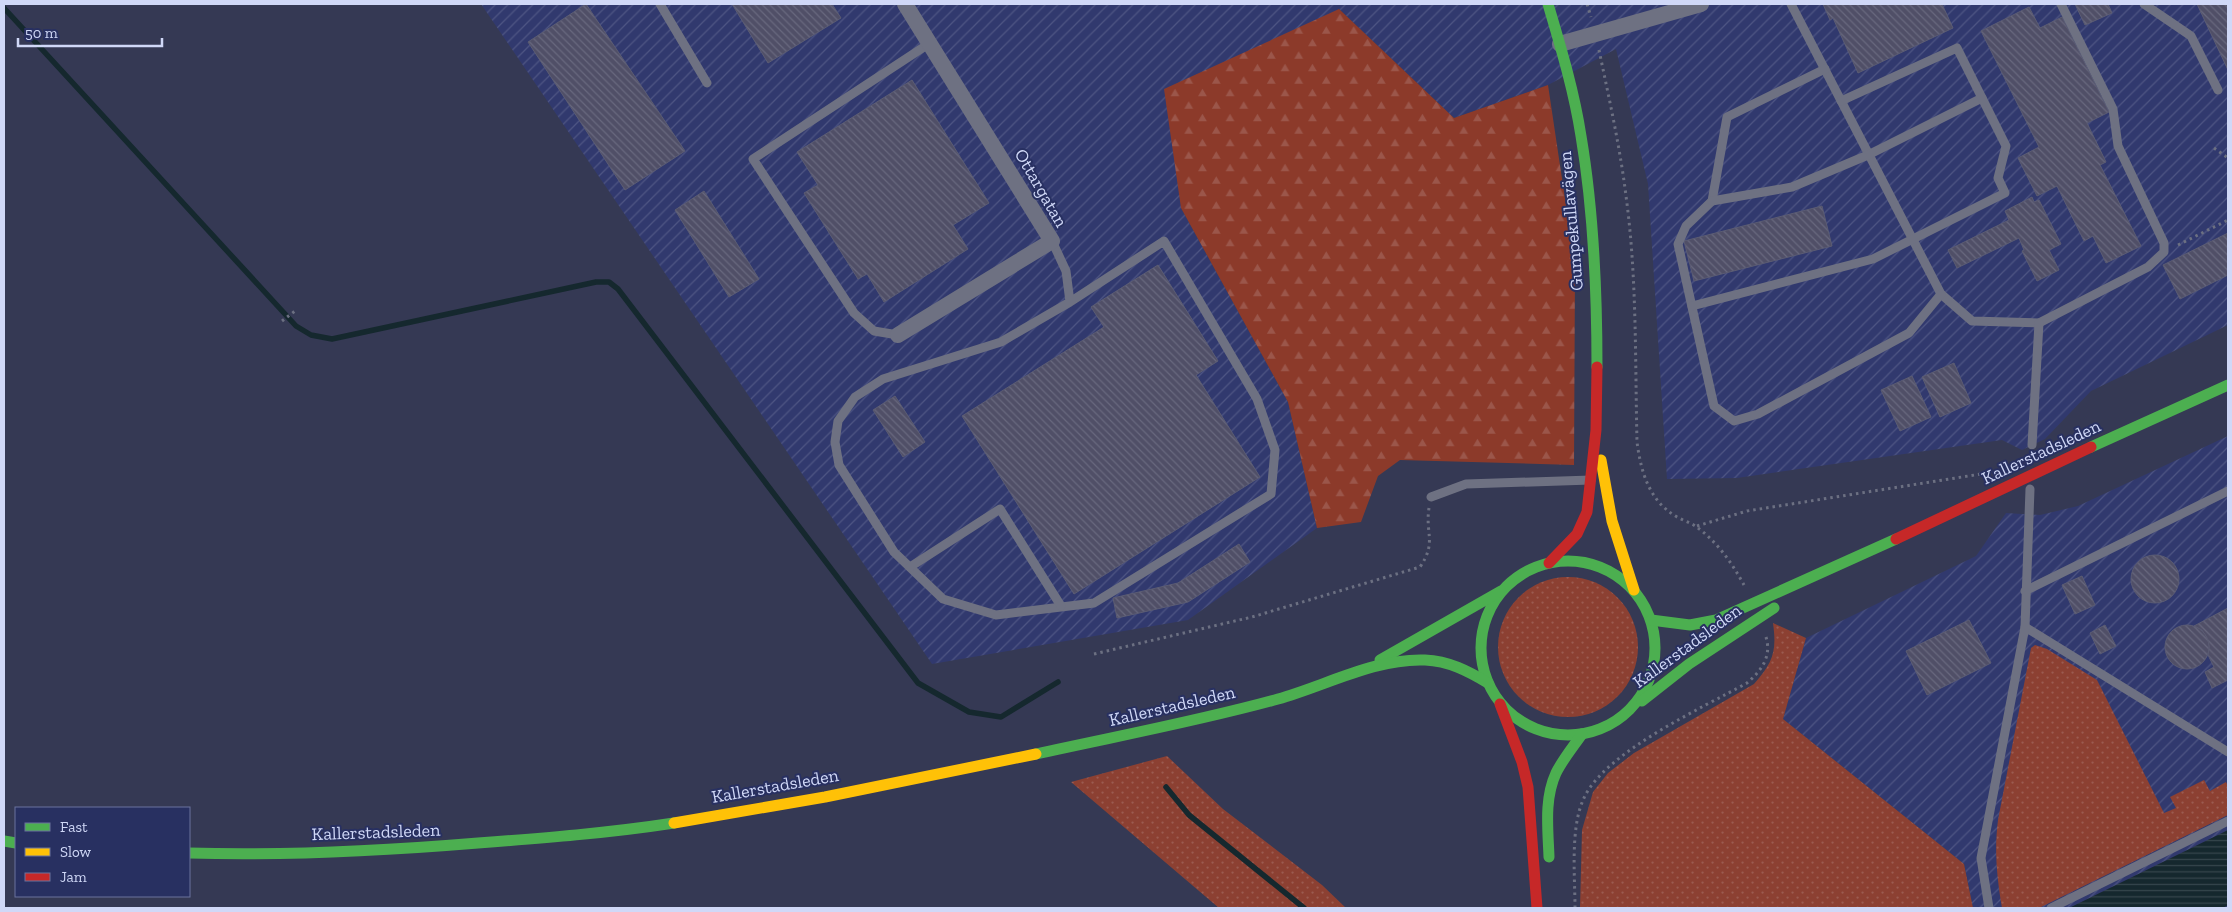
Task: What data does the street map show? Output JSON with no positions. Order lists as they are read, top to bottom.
{
  "streets": {
    "main road": ["Gumpekullavägen", "Kallerstadsleden"],
    "street": ["Ottargatan"]
  },
  "crossings": [
    ["Gumpekullavägen", "Kallerstadsleden"]
  ],
  "legend": ["Fast", "Slow", "Jam"],
  "scale_bar": "50 m"
}
